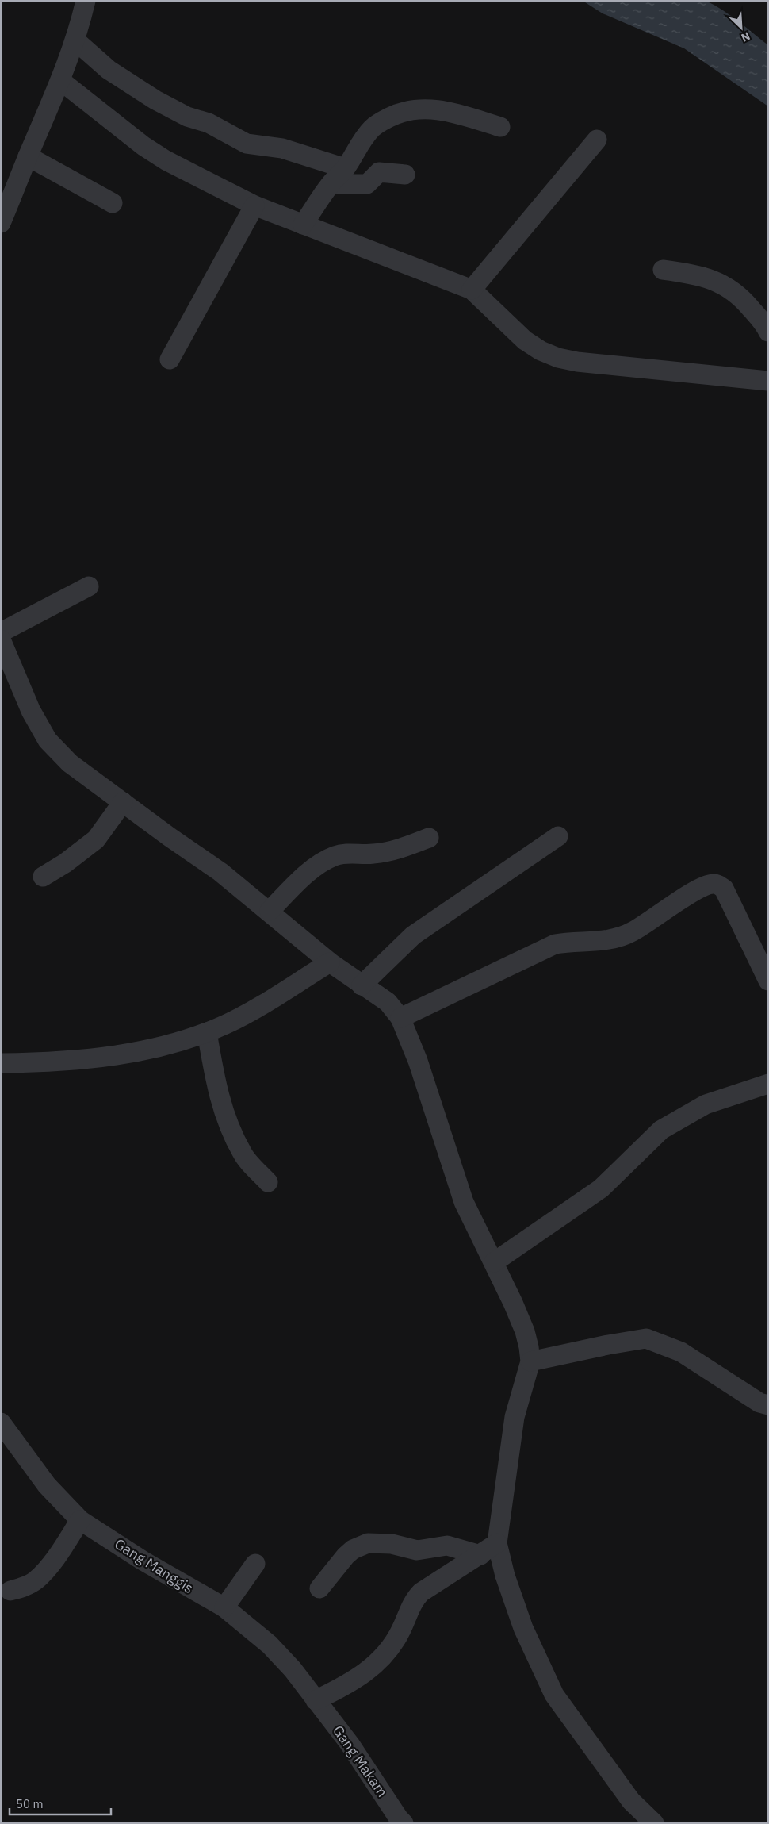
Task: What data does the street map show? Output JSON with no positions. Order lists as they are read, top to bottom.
{
  "streets": {
    "street": ["Gang Manggis", "Gang Makam"]
  },
  "crossings": [
    ["Gang Manggis", "Gang Makam"]
  ],
  "scale_bar": "50 m",
  "north": "bottom right"
}
